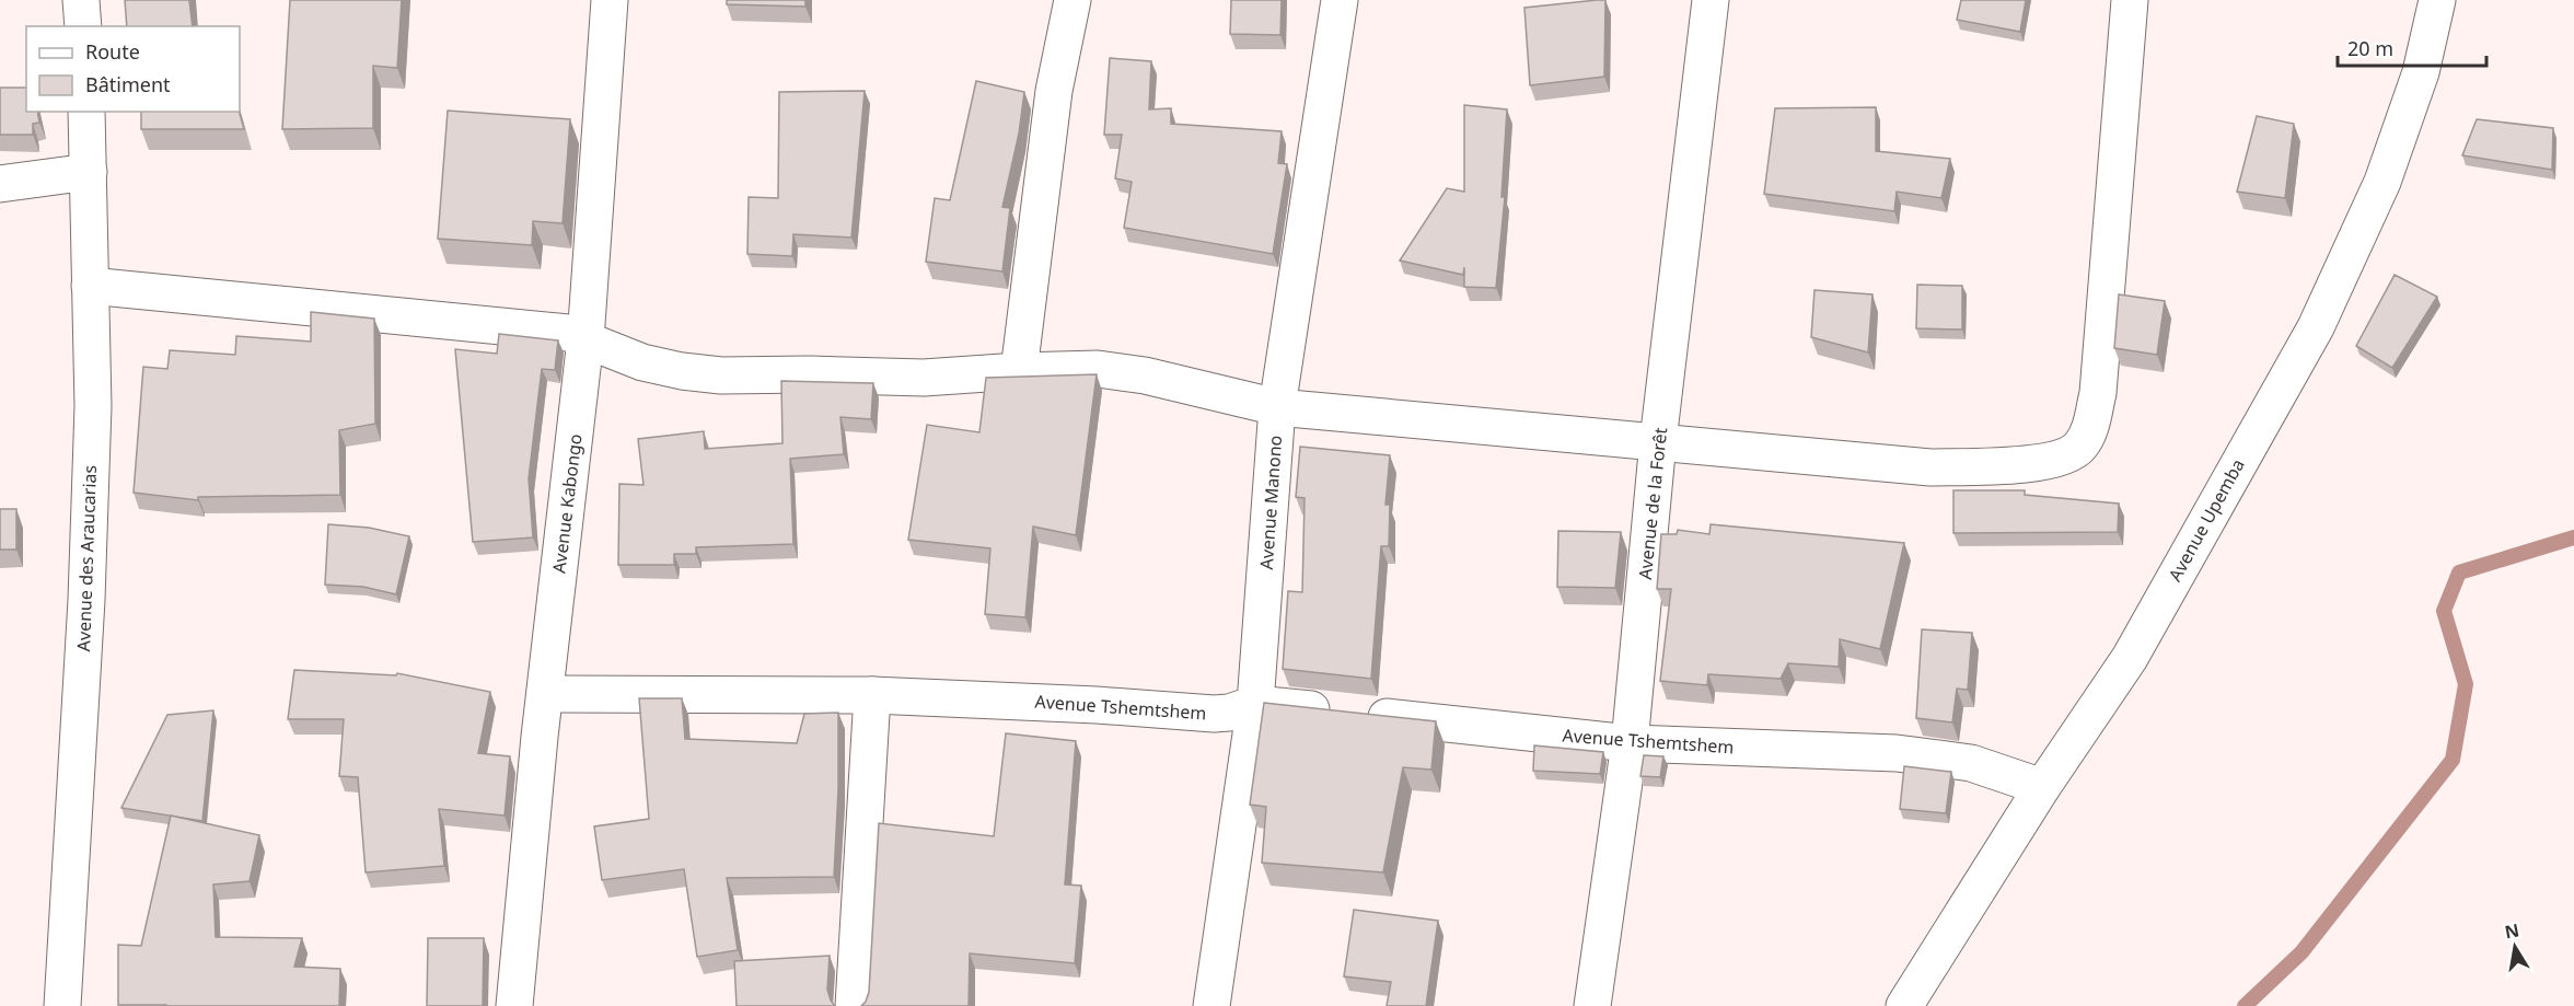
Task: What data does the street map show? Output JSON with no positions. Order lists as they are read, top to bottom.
{
  "streets": {
    "street": [
      "Avenue Manono",
      "Avenue Kabongo",
      "Avenue de la Forêt",
      "Avenue Upemba",
      "Avenue des Araucarias",
      "Avenue Tshemtshem"
    ]
  },
  "crossings": [
    ["Avenue Manono", "Avenue Tshemtshem"],
    ["Avenue Kabongo", "Avenue Tshemtshem"],
    ["Avenue de la Forêt", "Avenue Tshemtshem"],
    ["Avenue Upemba", "Avenue Tshemtshem"]
  ],
  "legend": ["Route", "Bâtiment"],
  "scale_bar": "20 m",
  "north": "top"
}
